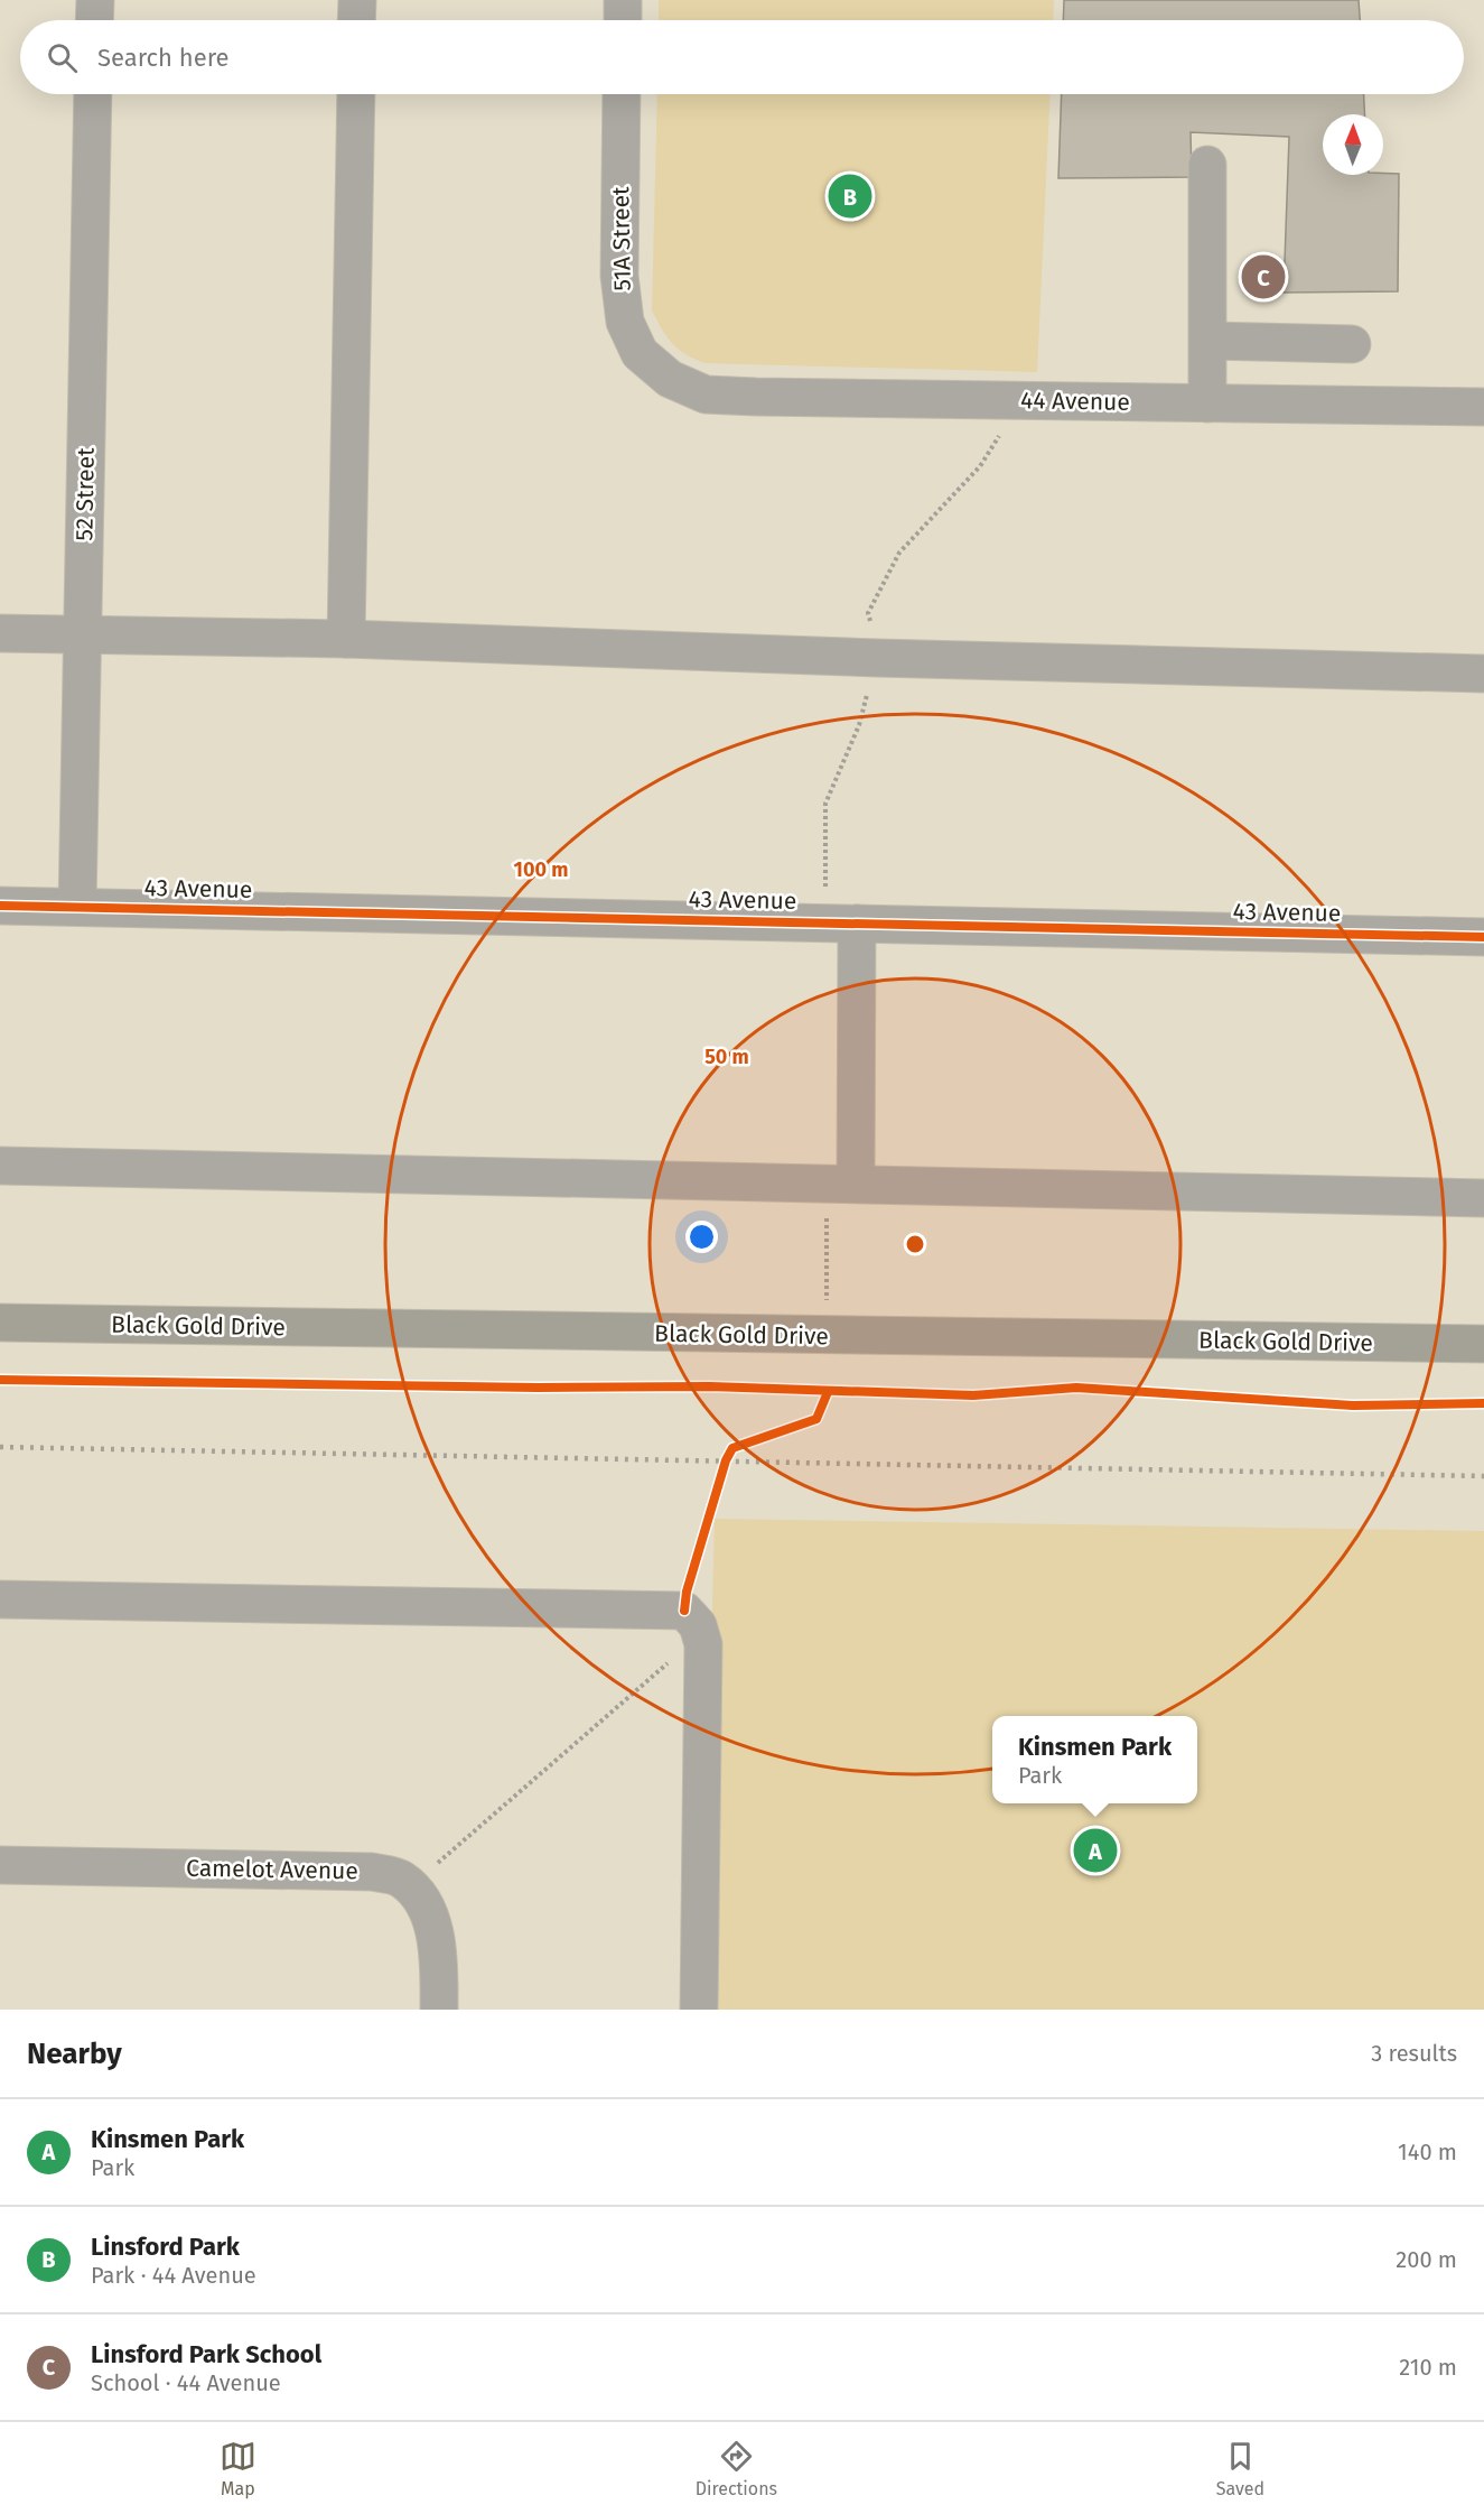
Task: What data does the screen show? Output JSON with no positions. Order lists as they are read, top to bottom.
{
  "streets": {
    "main road": ["Black Gold Drive"],
    "street": [
      "51A Street",
      "44 Avenue",
      "52 Street",
      "43 Avenue",
      "Camelot Avenue"
    ]
  },
  "crossings": [
    ["51A Street", "44 Avenue"],
    ["52 Street", "43 Avenue"]
  ],
  "north": "top",
  "page": {
    "search": "Search here",
    "pins": ["B", "C", "A"],
    "popup": ["Kinsmen Park", "Park"],
    "heading": ["Nearby", "3 results"],
    "list": [
      {
        "mark": "A",
        "name": "Kinsmen Park",
        "note": "Park",
        "value": "140 m"
      },
      {
        "mark": "B",
        "name": "Linsford Park",
        "note": "Park · 44 Avenue",
        "value": "200 m"
      },
      {
        "mark": "C",
        "name": "Linsford Park School",
        "note": "School · 44 Avenue",
        "value": "210 m"
      }
    ],
    "nav": ["Map", "Directions", "Saved"]
  },
  "rings": ["100 m", "50 m"]
}
